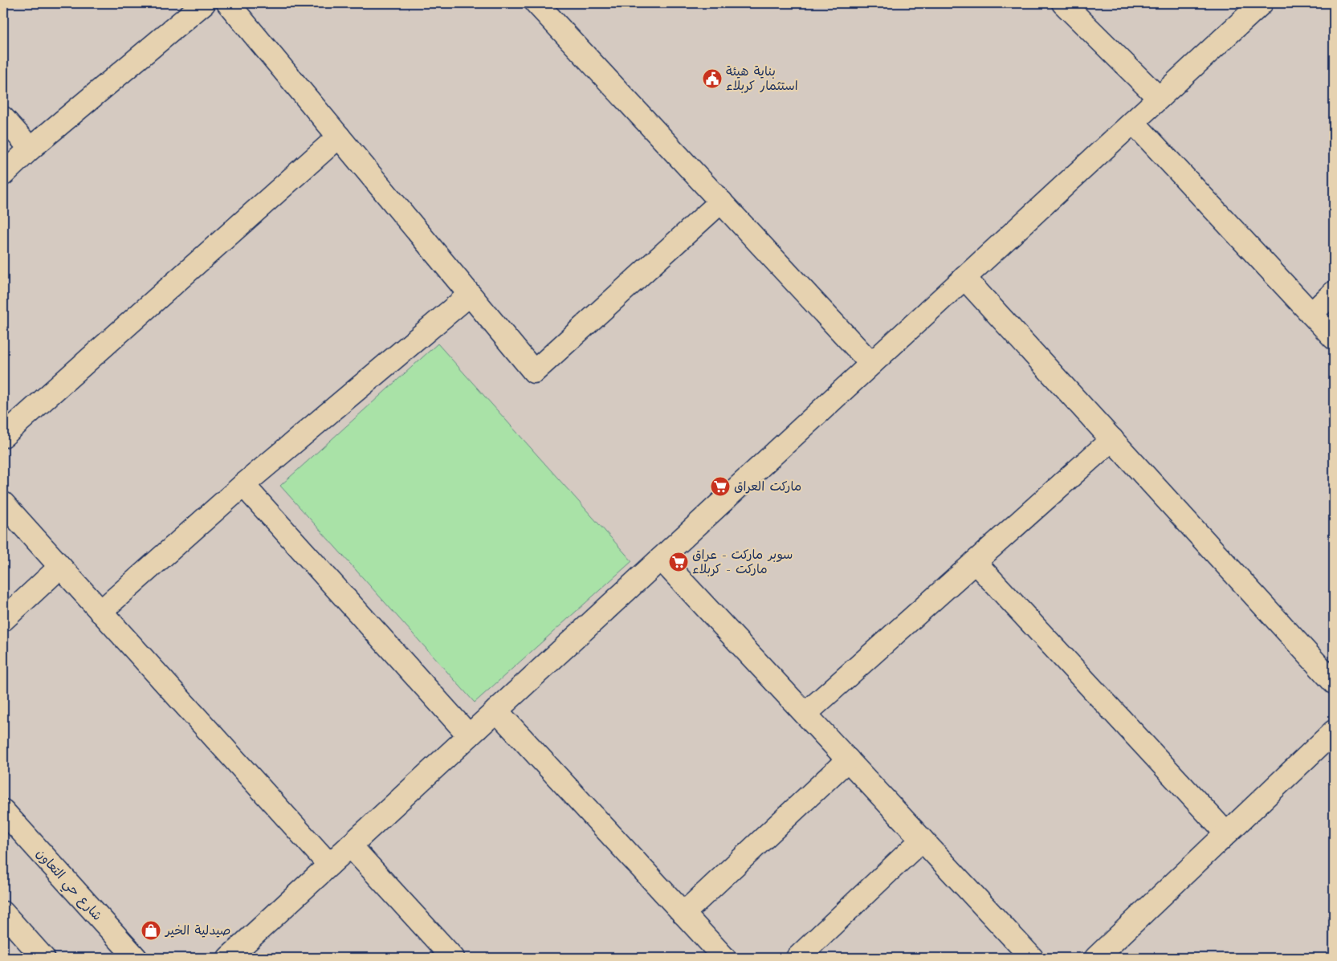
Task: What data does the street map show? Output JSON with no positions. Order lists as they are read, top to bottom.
{
  "streets": {
    "street": ["شارع حي التعاون"]
  },
  "places": {
    "public building": ["بناية هيئة استثمار كربلاء"],
    "supermarket": ["ماركت العراق", "سوبر ماركت - عراق ماركت - كربلاء"],
    "shop": ["صيدلية الخير"]
  }
}
